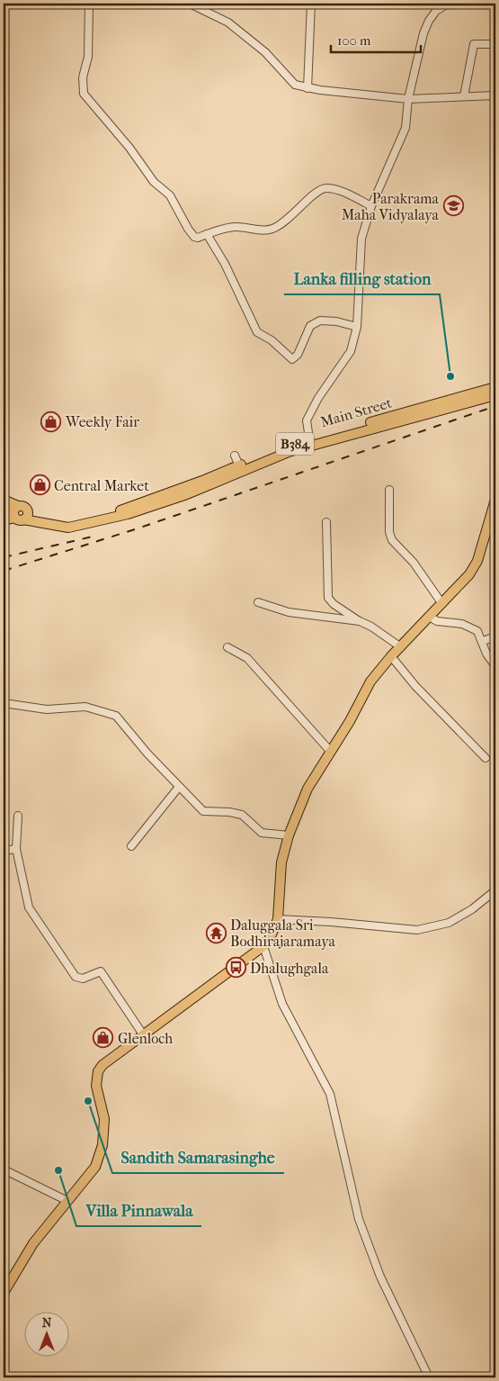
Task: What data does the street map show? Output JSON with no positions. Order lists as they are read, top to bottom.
{
  "streets": {
    "main road": ["Main Street", "B384"]
  },
  "places": {
    "school or university": ["Parakrama Maha Vidyalaya"],
    "other": ["Lanka filling station", "Sandith Samarasinghe", "Villa Pinnawala"],
    "shop": ["Weekly Fair", "Central Market", "Glenloch"],
    "temple": ["Daluggala Sri Bodhirajaramaya"],
    "bus stop": ["Dhalughgala"]
  },
  "scale_bar": "100 m",
  "north": "top"
}
